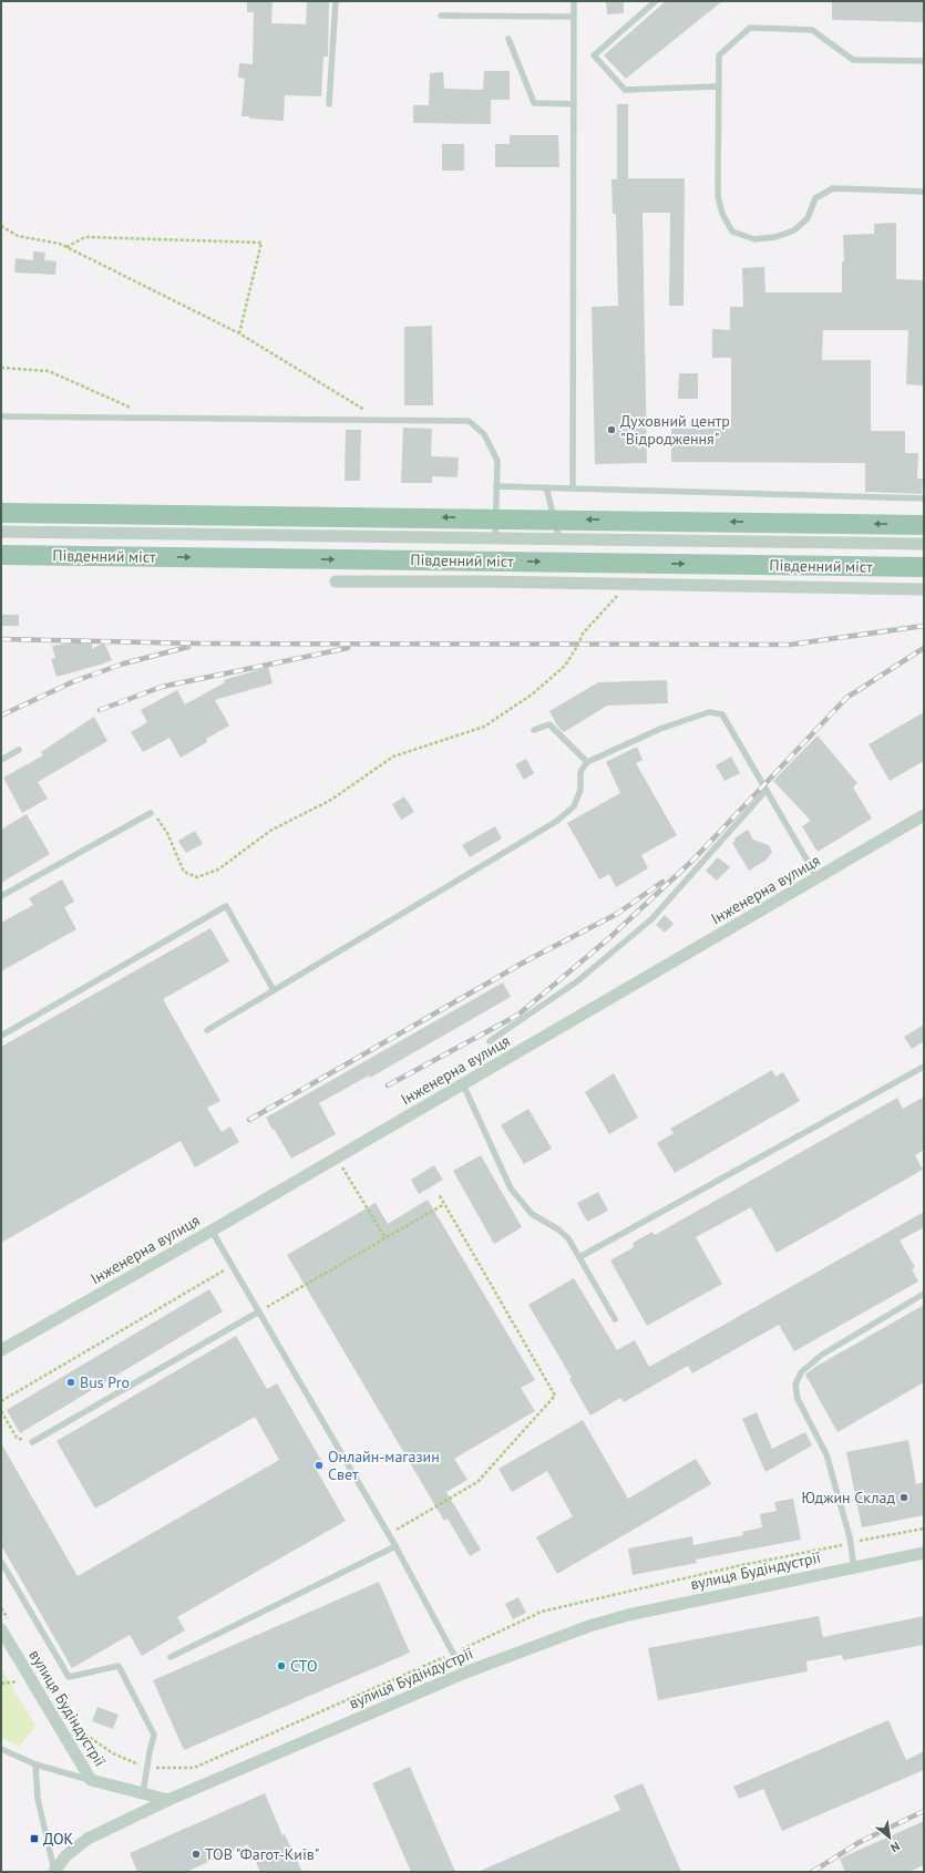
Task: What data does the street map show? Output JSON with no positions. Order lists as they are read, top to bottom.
{
  "streets": {
    "highway": ["Південний міст"],
    "street": ["Інженерна вулиця", "вулиця Будіндустрії"]
  },
  "places": {
    "other": [
      "Духовний центр \"Відродження\"",
      "Bus Pro",
      "Онлайн-магазин Свет",
      "Юджин Склад",
      "СТО",
      "ТОВ \"Фагот-Київ\""
    ],
    "transit": ["ДОК"]
  },
  "north": "bottom right"
}
